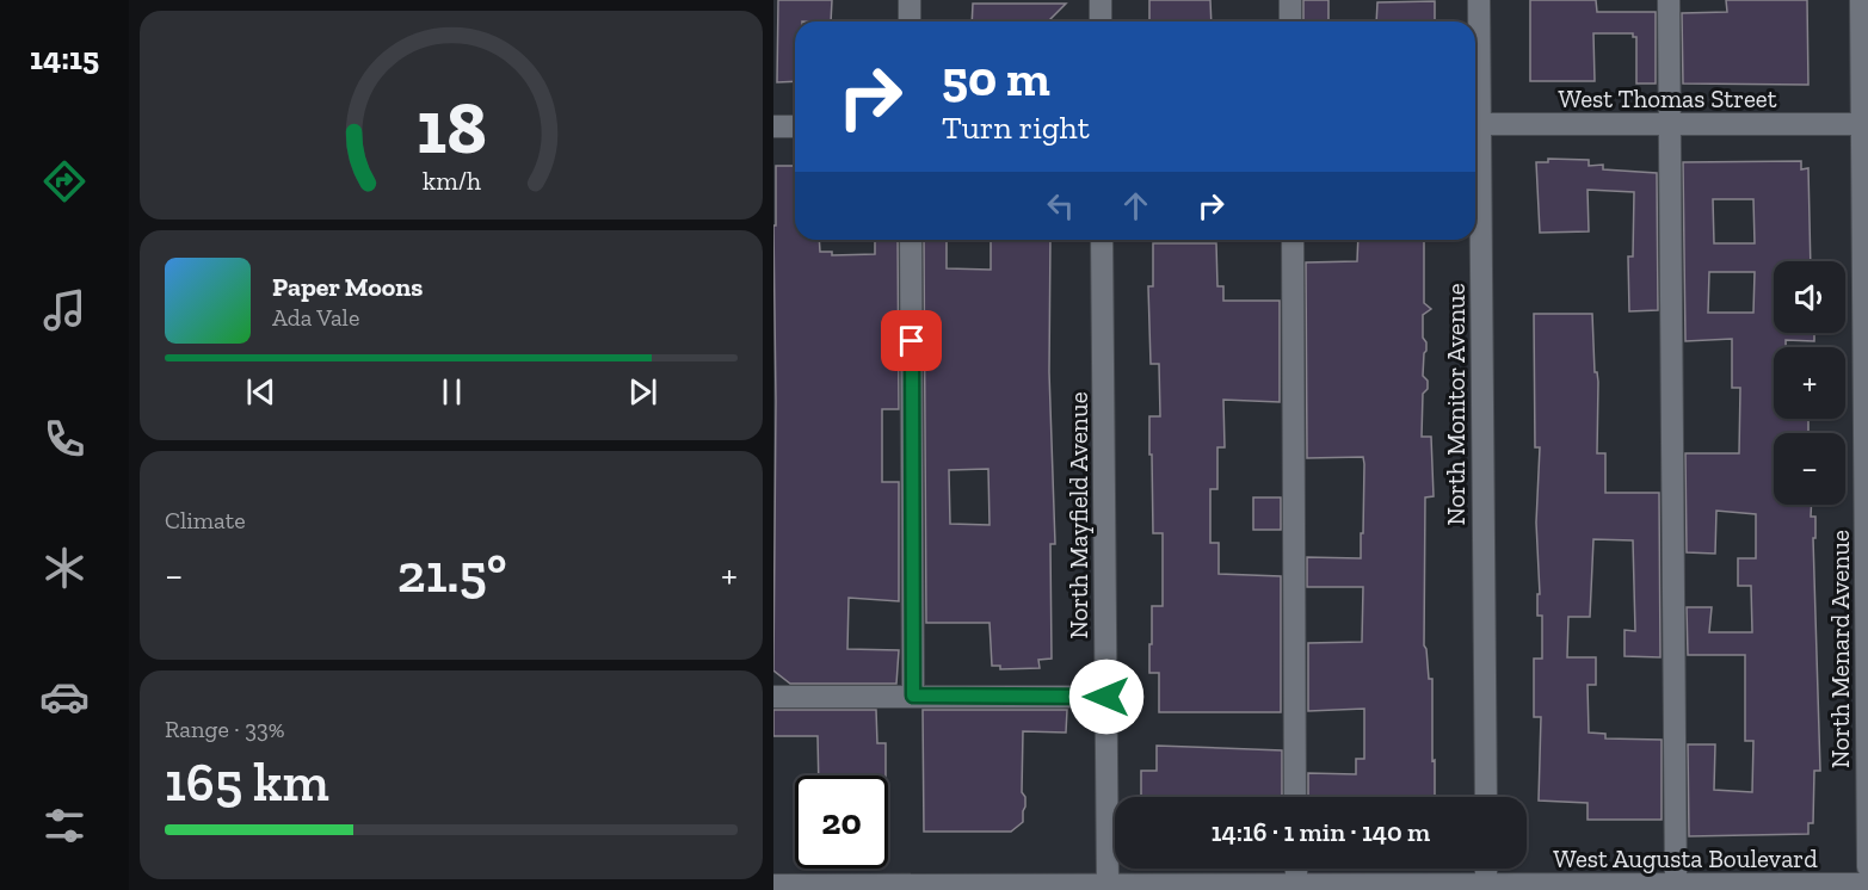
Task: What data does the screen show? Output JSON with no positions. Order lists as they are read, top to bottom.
{
  "streets": {
    "street": [
      "West Thomas Street",
      "North Monitor Avenue",
      "North Mayfield Avenue",
      "North Menard Avenue",
      "West Augusta Boulevard"
    ]
  },
  "crossings": [
    ["West Thomas Street", "North Menard Avenue"],
    ["North Mayfield Avenue", "West Augusta Boulevard"]
  ],
  "page": {
    "tabs": "14:15",
    "turn": ["50 m", "Turn right"],
    "song": ["Paper Moons", "Ada Vale"],
    "map_buttons": ["+", "−"],
    "tile": [
      "Climate",
      ["Range · 33%", "165 km"]
    ],
    "heat": ["−", "21.5°", "+"],
    "limit": "20",
    "trip": "14:16 · 1 min · 140 m",
    "gauge": ["18", "km/h"]
  }
}
